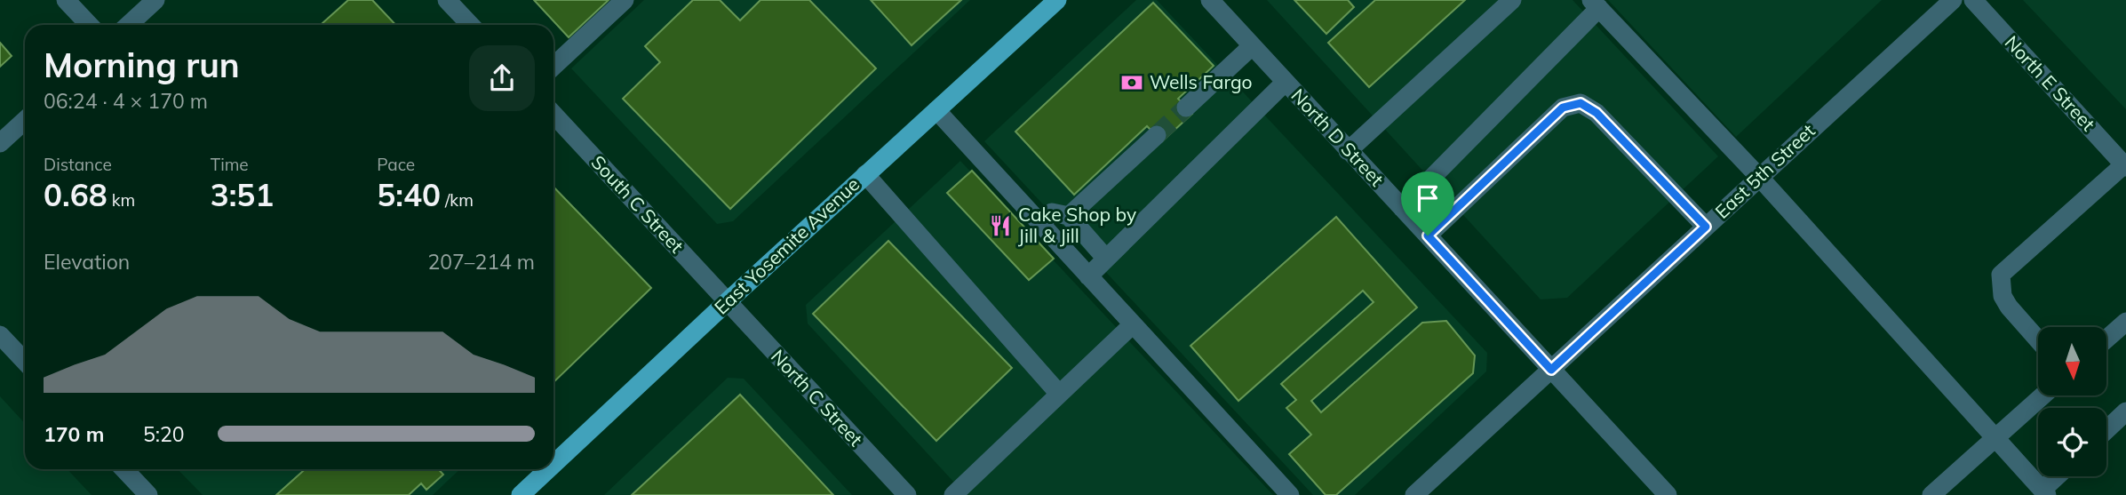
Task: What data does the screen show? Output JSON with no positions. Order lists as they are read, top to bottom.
{
  "streets": {
    "main road": ["East Yosemite Avenue"],
    "street": [
      "North E Street",
      "North D Street",
      "East 5th Street",
      "South C Street",
      "North C Street"
    ]
  },
  "crossings": [
    ["North D Street", "East 5th Street"],
    ["South C Street", "East Yosemite Avenue"],
    ["South C Street", "North C Street"],
    ["East Yosemite Avenue", "North C Street"]
  ],
  "places": {
    "bank": ["Wells Fargo"],
    "restaurant": ["Cake Shop by Jill & Jill"]
  },
  "north": "bottom",
  "page": {
    "heading": ["Morning run", "06:24 · 4 × 170 m"],
    "stats": [
      ["Distance", "0.68 km"],
      ["Time", "3:51"],
      ["Pace", "5:40 /km"]
    ],
    "chart": ["Elevation", "207–214 m"],
    "list": [
      {
        "name": "170 m",
        "note": "5:20"
      }
    ]
  }
}
